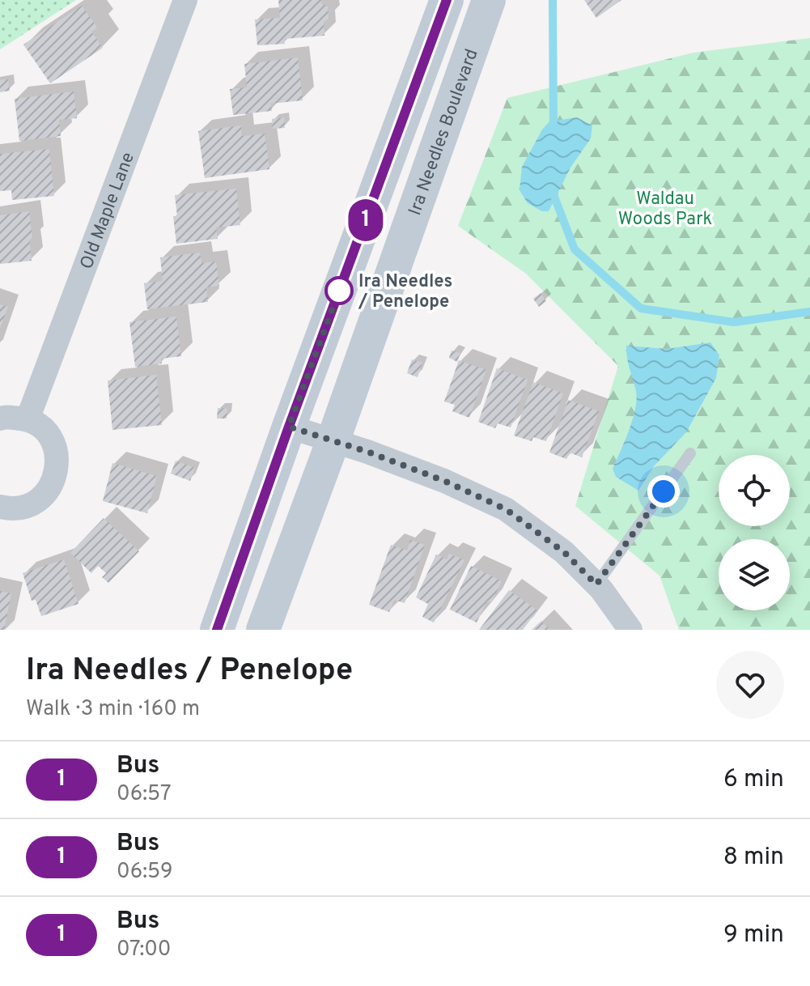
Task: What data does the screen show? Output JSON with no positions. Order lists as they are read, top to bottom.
{
  "streets": {
    "main road": ["Ira Needles Boulevard"],
    "street": ["Old Maple Lane"]
  },
  "parks": ["Waldau Woods Park"],
  "places": ["Ira Needles / Penelope"],
  "lines": ["bus line 1"],
  "page": {
    "on_map": "1",
    "heading": ["Ira Needles / Penelope", "Walk · 3 min · 160 m"],
    "list": [
      {
        "mark": "1",
        "name": "Bus",
        "note": "06:57",
        "value": "6 min"
      },
      {
        "mark": "1",
        "name": "Bus",
        "note": "06:59",
        "value": "8 min"
      },
      {
        "mark": "1",
        "name": "Bus",
        "note": "07:00",
        "value": "9 min"
      }
    ]
  }
}
